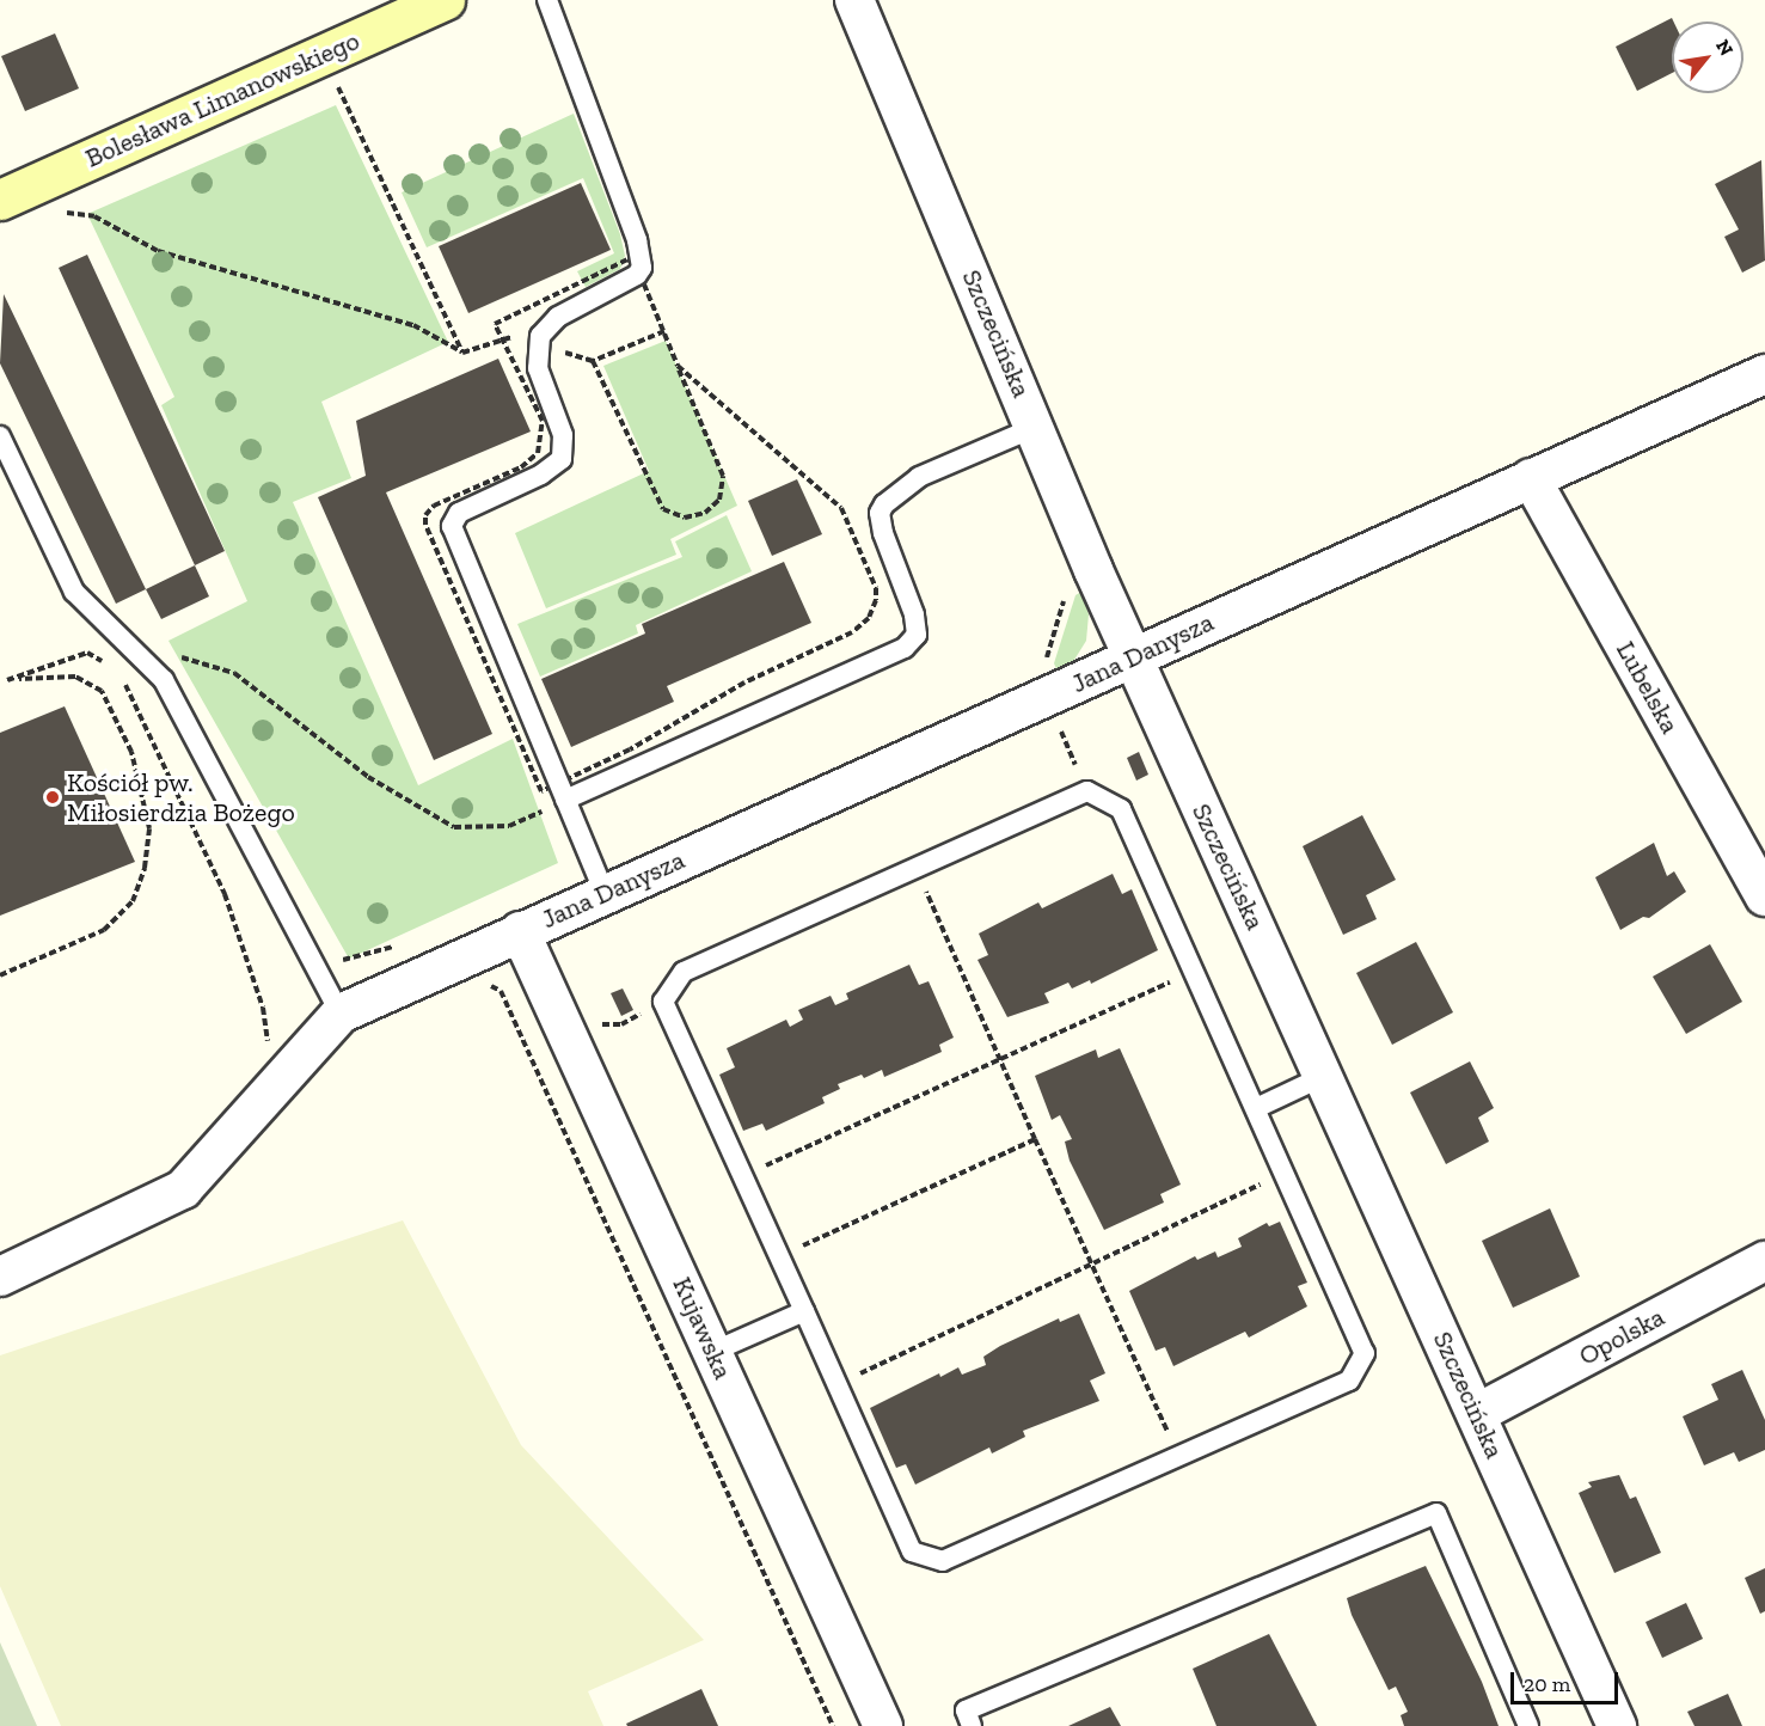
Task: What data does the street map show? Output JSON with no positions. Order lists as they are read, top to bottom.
{
  "streets": {
    "street": [
      "Bolesława Limanowskiego",
      "Szczecińska",
      "Jana Danysza",
      "Lubelska",
      "Kujawska",
      "Opolska"
    ]
  },
  "crossings": [
    ["Szczecińska", "Jana Danysza"],
    ["Szczecińska", "Opolska"],
    ["Jana Danysza", "Lubelska"],
    ["Jana Danysza", "Kujawska"]
  ],
  "places": ["Kościół pw. Miłosierdzia Bożego"],
  "scale_bar": "20 m",
  "north": "top right"
}
